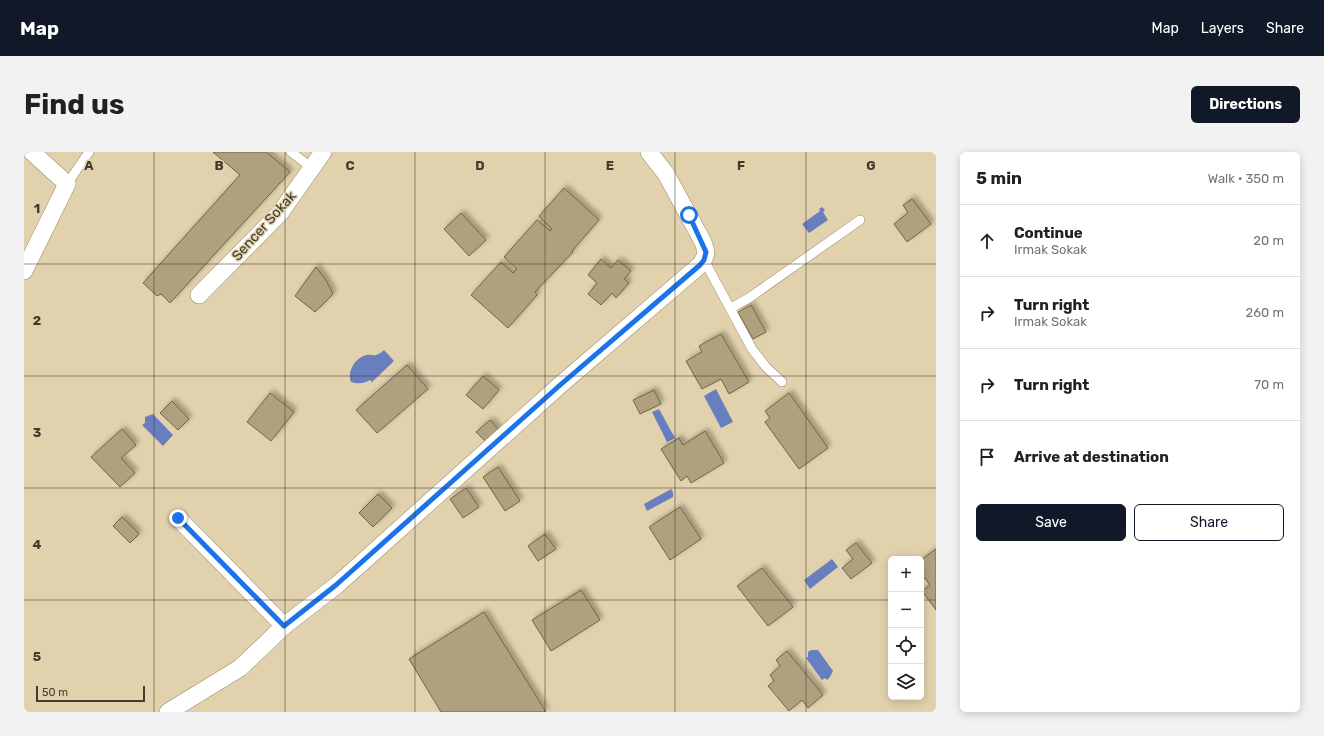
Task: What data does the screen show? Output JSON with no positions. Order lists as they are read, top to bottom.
{
  "streets": {
    "street": ["Sencer Sokak"]
  },
  "scale_bar": "50 m",
  "page": {
    "header": "Map",
    "nav": ["Map", "Layers", "Share"],
    "buttons": [
      "Directions",
      ["Save", "Share"]
    ],
    "title": "Find us",
    "heading": ["5 min", "Walk · 350 m"],
    "list": [
      ["Continue", "Irmak Sokak", "20 m"],
      ["Turn right", "Irmak Sokak", "260 m"],
      ["Turn right", "70 m"],
      "Arrive at destination"
    ],
    "map_buttons": ["+", "−"],
    "scale": "50 m"
  },
  "grid": {
    "columns": [
      "A",
      "B",
      "C",
      "D",
      "E",
      "F",
      "G"
    ],
    "rows": [
      "1",
      "2",
      "3",
      "4",
      "5"
    ]
  }
}
